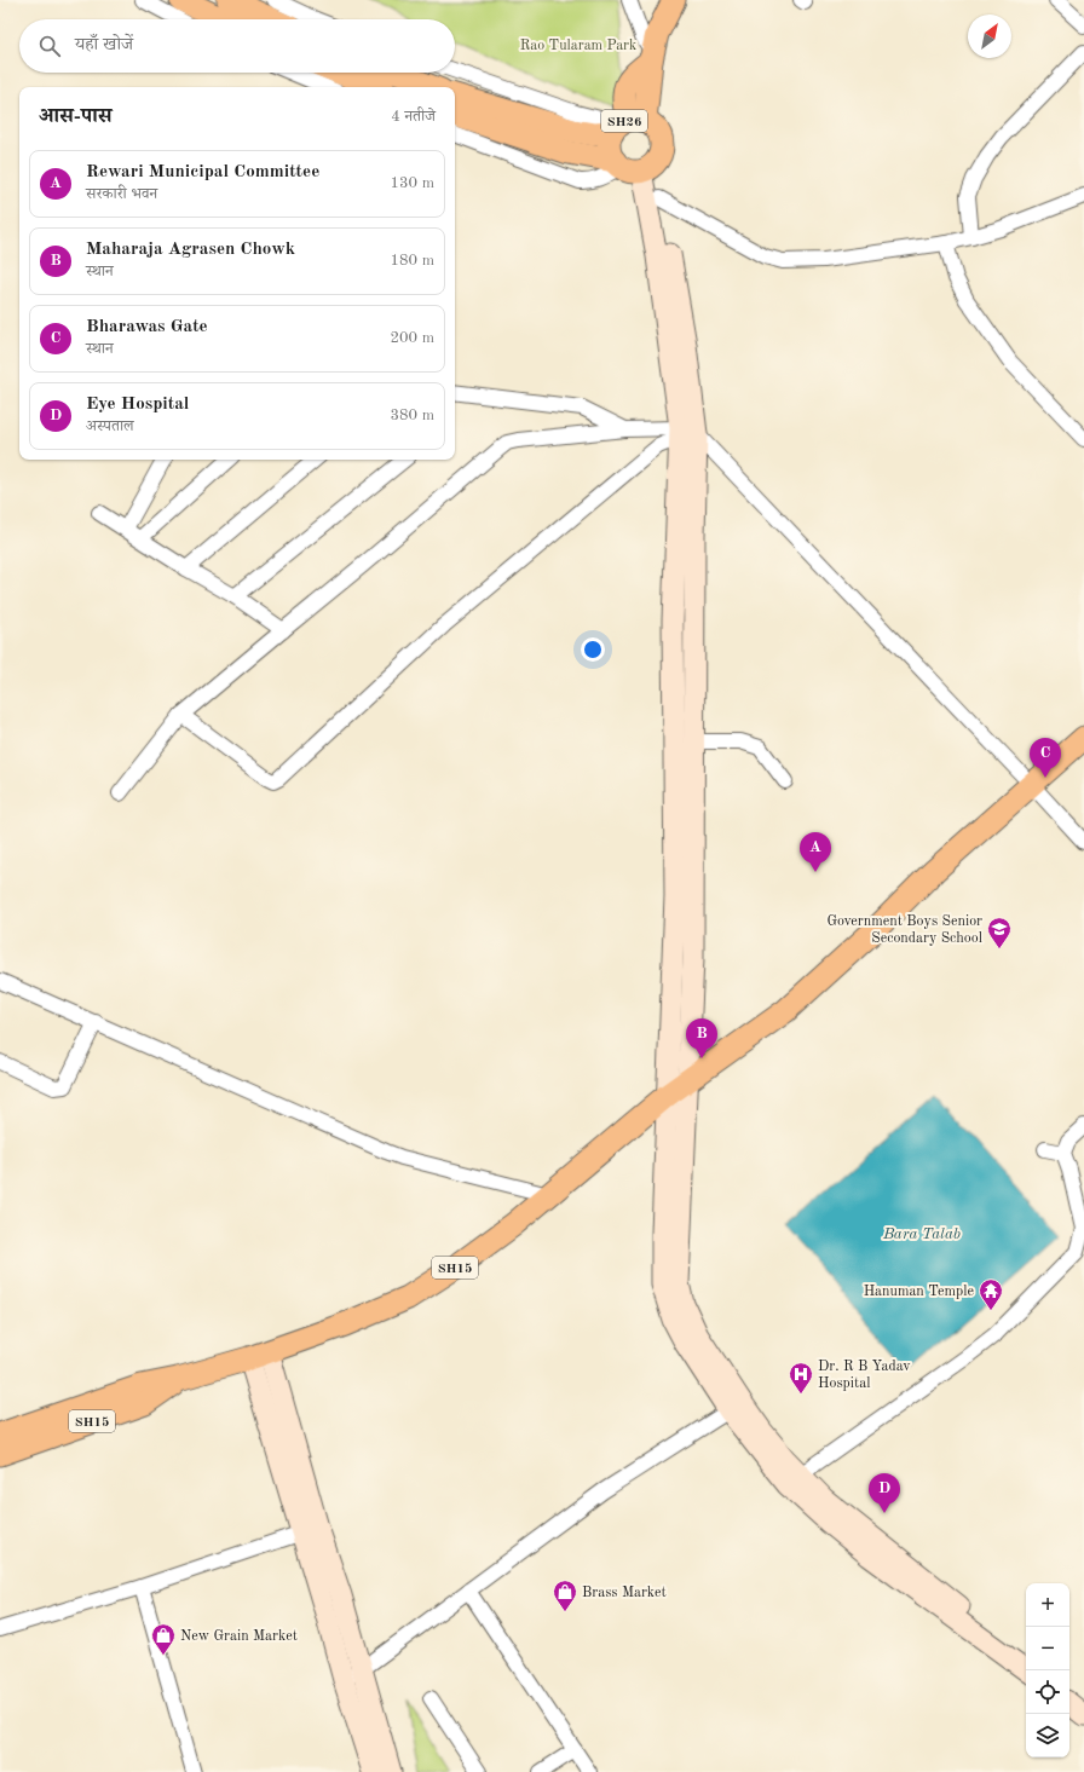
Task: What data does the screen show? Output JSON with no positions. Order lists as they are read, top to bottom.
{
  "streets": {
    "main road": ["SH26", "SH15"]
  },
  "water": ["Bara Talab"],
  "parks": ["Rao Tularam Park"],
  "places": {
    "school or university": ["Government Boys Senior Secondary School"],
    "temple": ["Hanuman Temple"],
    "hospital": ["Dr. R B Yadav Hospital"],
    "shop": ["Brass Market", "New Grain Market"]
  },
  "north": "top right",
  "page": {
    "search": "यहाँ खोजें",
    "heading": ["आस-पास", "4 नतीजे"],
    "list": [
      {
        "mark": "A",
        "name": "Rewari Municipal Committee",
        "note": "सरकारी भवन",
        "value": "130 m"
      },
      {
        "mark": "B",
        "name": "Maharaja Agrasen Chowk",
        "note": "स्थान",
        "value": "180 m"
      },
      {
        "mark": "C",
        "name": "Bharawas Gate",
        "note": "स्थान",
        "value": "200 m"
      },
      {
        "mark": "D",
        "name": "Eye Hospital",
        "note": "अस्पताल",
        "value": "380 m"
      }
    ],
    "pins": [
      "C",
      "A",
      "B",
      "D"
    ],
    "map_buttons": ["+", "−"]
  }
}
